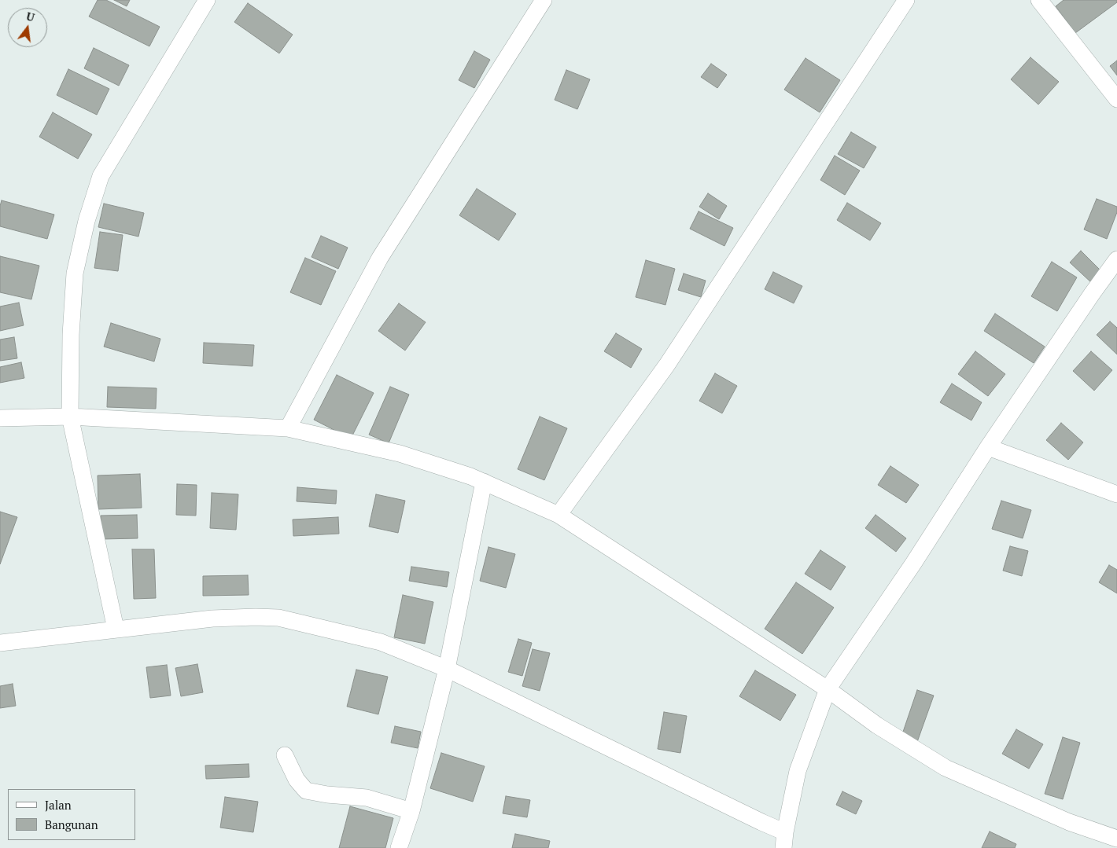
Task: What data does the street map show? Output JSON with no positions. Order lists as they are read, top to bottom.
{
  "legend": ["Jalan", "Bangunan"],
  "north": "top"
}
